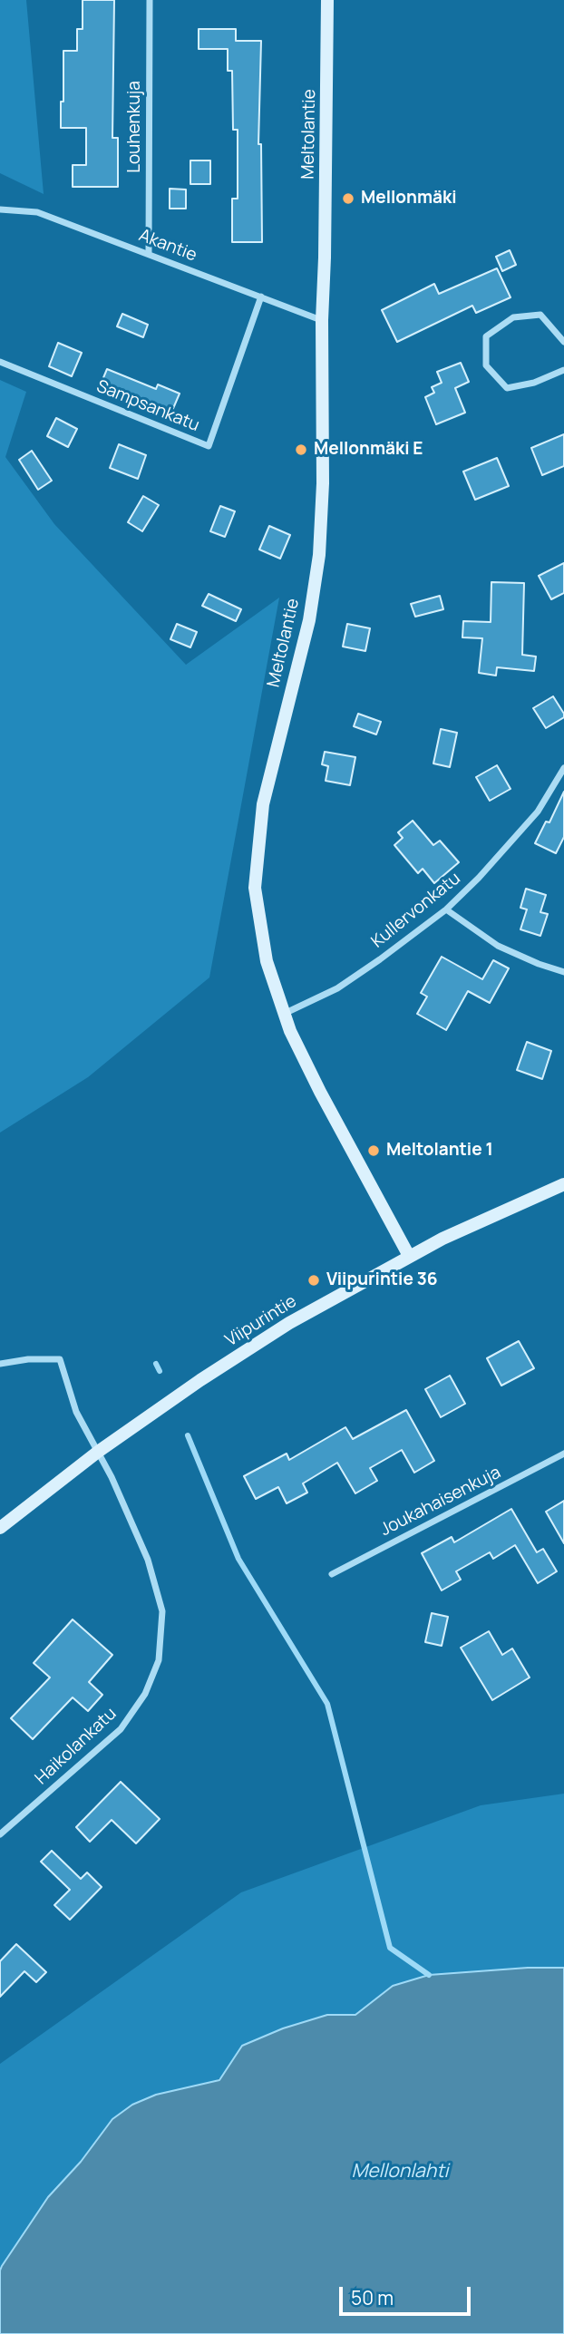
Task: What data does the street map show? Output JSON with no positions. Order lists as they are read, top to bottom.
{
  "streets": {
    "street": [
      "Louhenkuja",
      "Meltolantie",
      "Akantie",
      "Sampsankatu",
      "Kullervonkatu",
      "Viipurintie",
      "Joukahaisenkuja",
      "Haikolankatu"
    ]
  },
  "crossings": [
    ["Louhenkuja", "Akantie"],
    ["Meltolantie", "Akantie"],
    ["Meltolantie", "Kullervonkatu"],
    ["Meltolantie", "Viipurintie"],
    ["Akantie", "Sampsankatu"],
    ["Viipurintie", "Haikolankatu"]
  ],
  "water": ["Mellonlahti"],
  "places": [
    "Mellonmäki",
    "Mellonmäki E",
    "Meltolantie 1",
    "Viipurintie 36"
  ],
  "scale_bar": "50 m"
}
